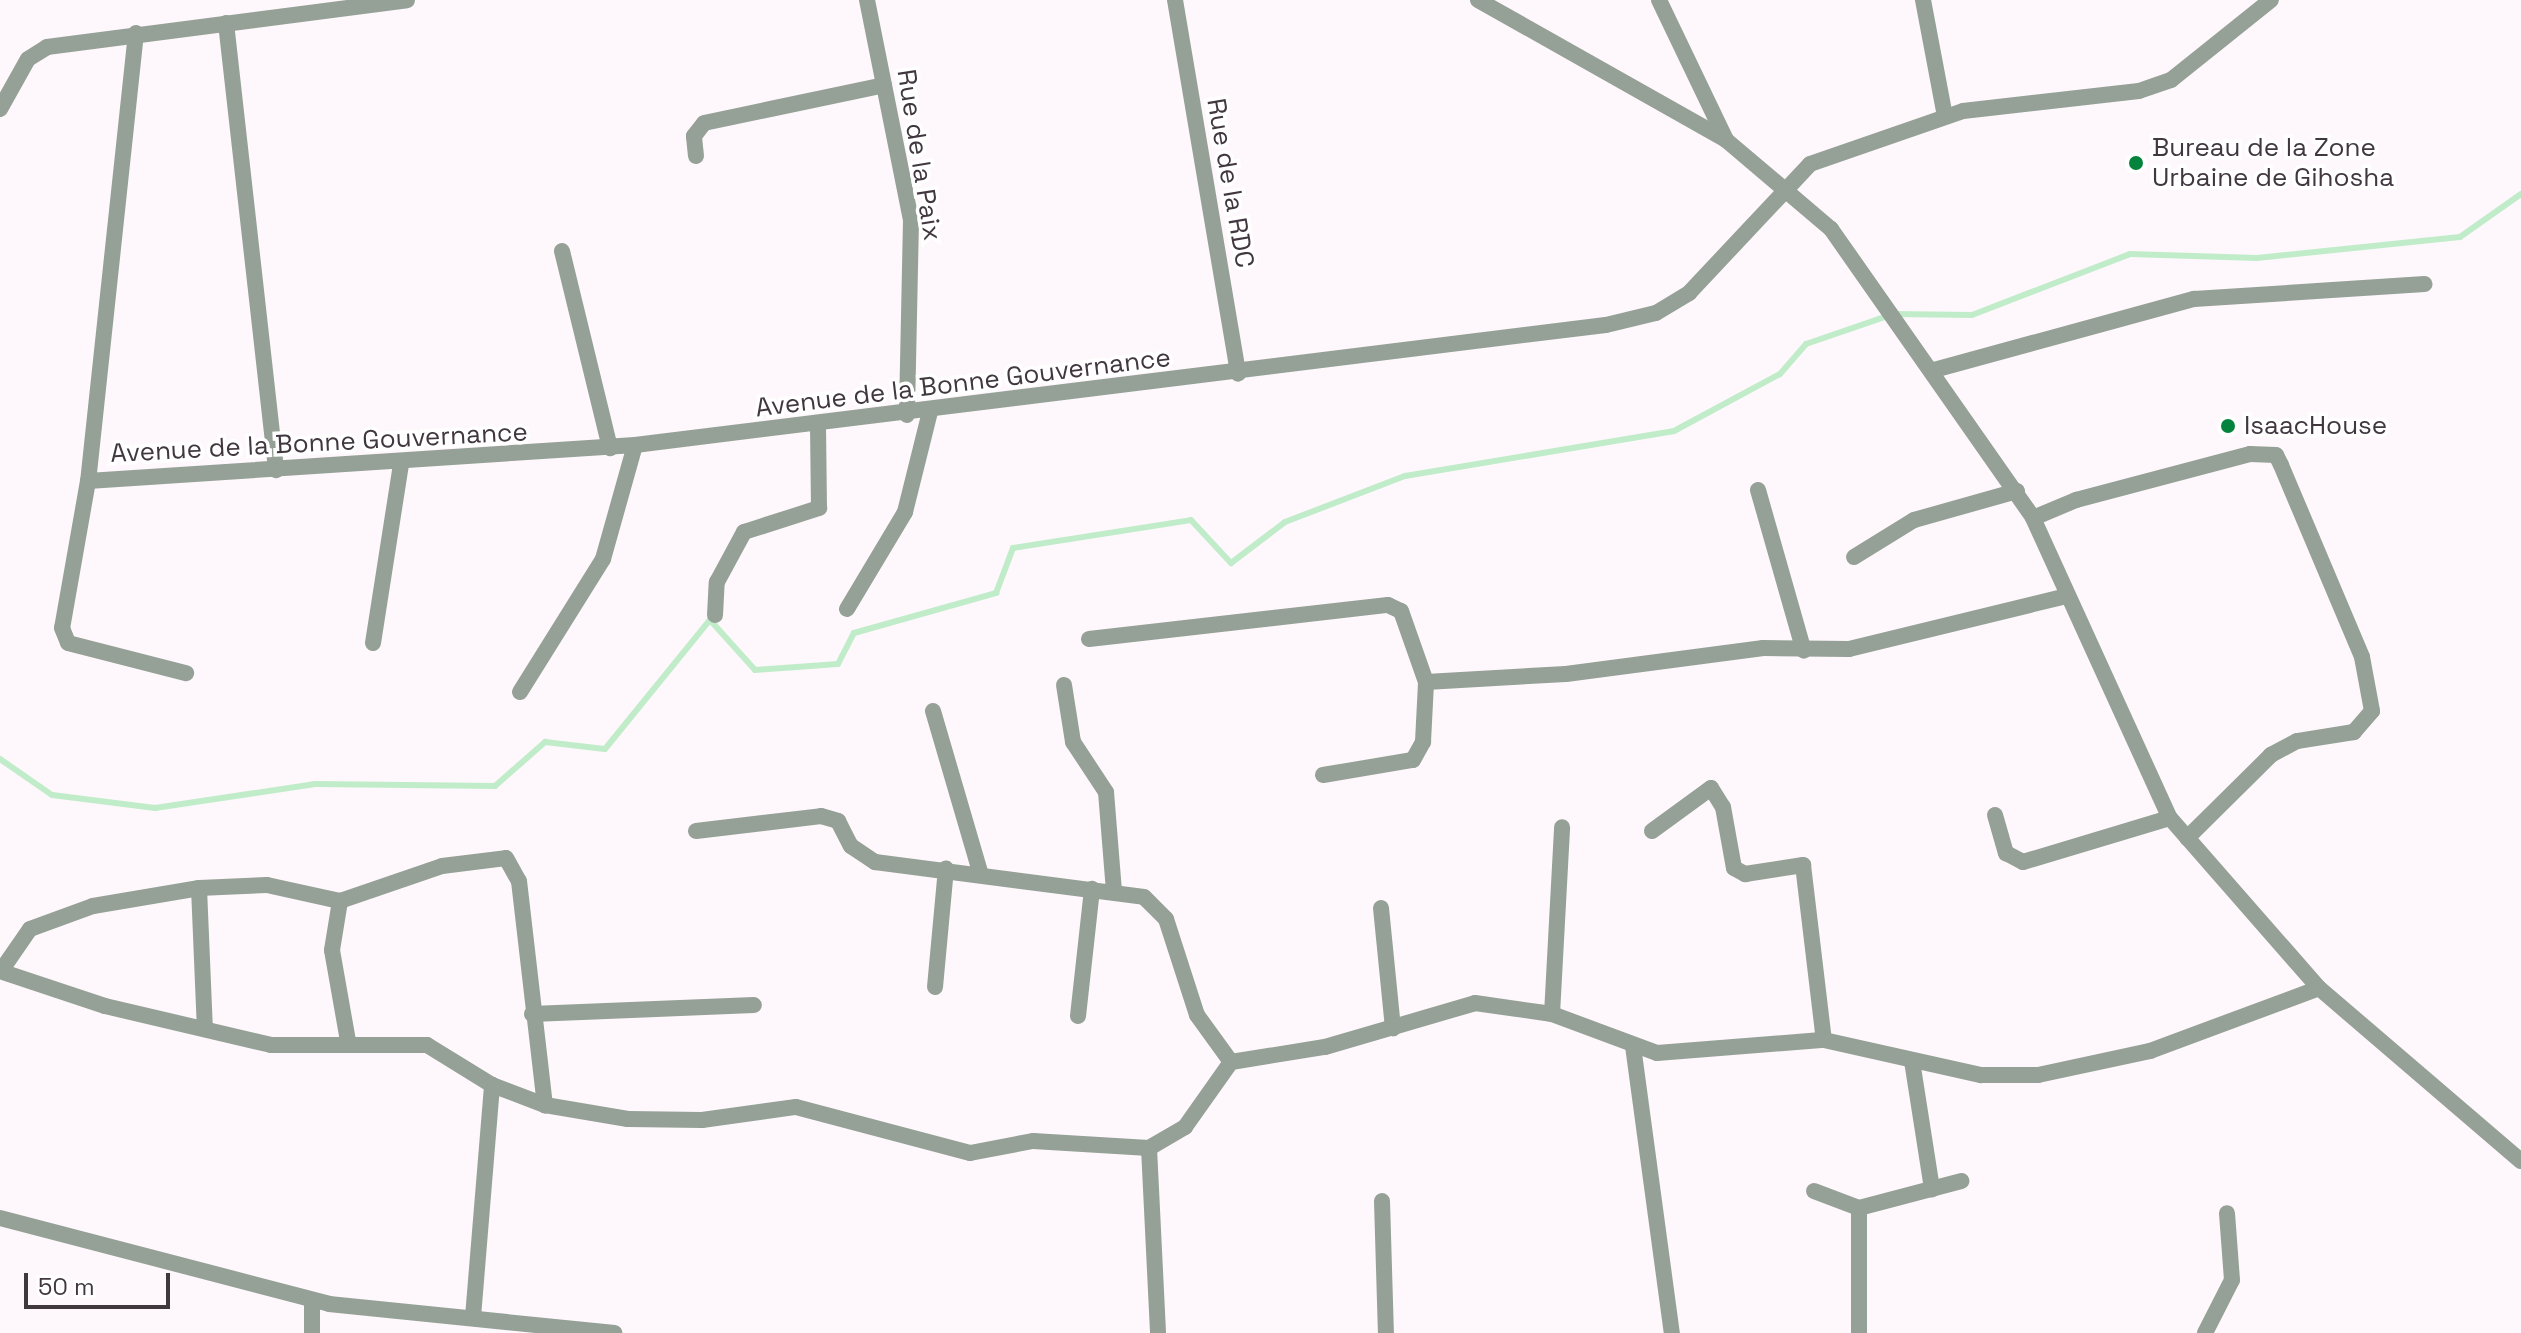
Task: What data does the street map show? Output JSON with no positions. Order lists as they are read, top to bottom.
{
  "streets": {
    "street": ["Rue de la Paix", "Rue de la RDC", "Avenue de la Bonne Gouvernance"]
  },
  "crossings": [
    ["Rue de la Paix", "Avenue de la Bonne Gouvernance"],
    ["Rue de la RDC", "Avenue de la Bonne Gouvernance"]
  ],
  "places": ["Bureau de la Zone Urbaine de Gihosha", "IsaacHouse"],
  "scale_bar": "50 m"
}
